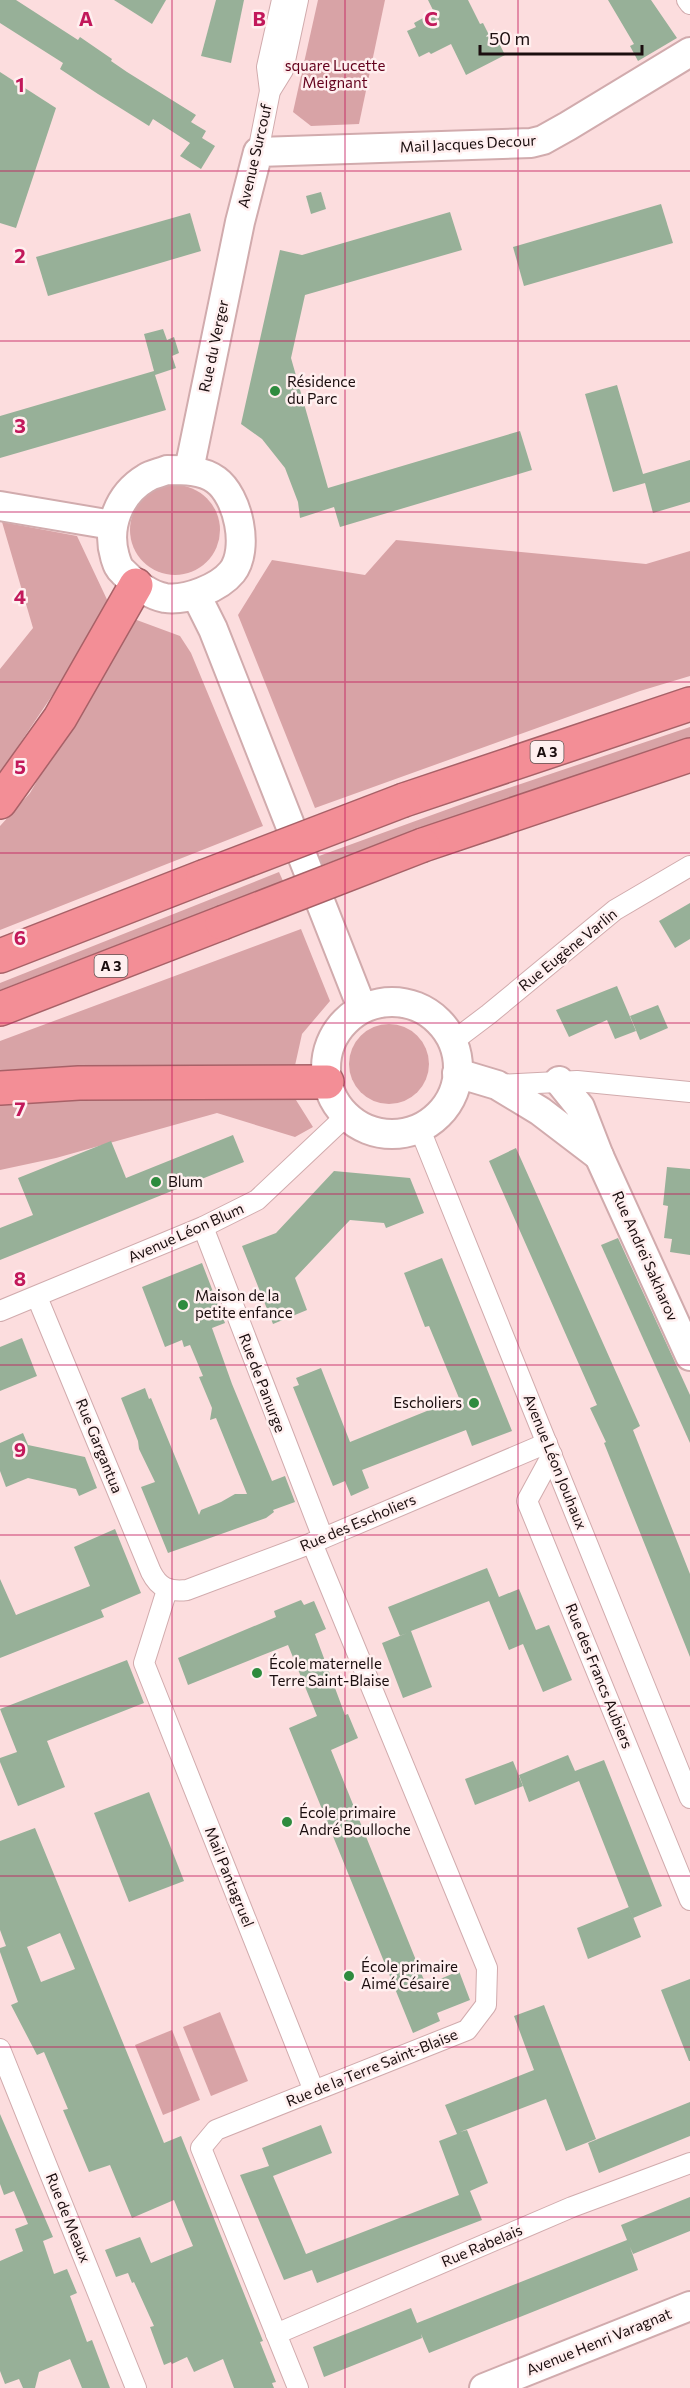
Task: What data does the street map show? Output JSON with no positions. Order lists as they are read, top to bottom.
{
  "streets": {
    "highway": ["A 3"],
    "street": [
      "Mail Jacques Decour",
      "Avenue Surcouf",
      "Rue du Verger",
      "Rue Eugène Varlin",
      "Avenue Léon Blum",
      "Rue Andreï Sakharov",
      "Rue de Panurge",
      "Rue Gargantua",
      "Avenue Léon Jouhaux",
      "Rue des Escholiers",
      "Rue des Francs Aubiers",
      "Mail Pantagruel",
      "Rue de la Terre Saint-Blaise",
      "Rue de Meaux",
      "Rue Rabelais",
      "Avenue Henri Varagnat"
    ]
  },
  "crossings": [
    ["Mail Jacques Decour", "Avenue Surcouf"],
    ["Avenue Surcouf", "Rue du Verger"],
    ["Rue Eugène Varlin", "Avenue Léon Blum"],
    ["Rue Eugène Varlin", "Rue Andreï Sakharov"],
    ["Rue Eugène Varlin", "Avenue Léon Jouhaux"],
    ["Avenue Léon Blum", "Rue Andreï Sakharov"],
    ["Avenue Léon Blum", "Rue de Panurge"],
    ["Avenue Léon Blum", "Rue Gargantua"],
    ["Avenue Léon Blum", "Avenue Léon Jouhaux"],
    ["Rue Andreï Sakharov", "Avenue Léon Jouhaux"],
    ["Rue de Panurge", "Rue des Escholiers"],
    ["Rue de Panurge", "Rue de la Terre Saint-Blaise"],
    ["Rue Gargantua", "Rue des Escholiers"],
    ["Rue Gargantua", "Mail Pantagruel"],
    ["Avenue Léon Jouhaux", "Rue des Escholiers"],
    ["Avenue Léon Jouhaux", "Rue des Francs Aubiers"],
    ["Rue des Escholiers", "Rue des Francs Aubiers"],
    ["Rue des Escholiers", "Mail Pantagruel"],
    ["Rue des Escholiers", "Rue de la Terre Saint-Blaise"],
    ["Mail Pantagruel", "Rue de la Terre Saint-Blaise"],
    ["Rue de la Terre Saint-Blaise", "Rue Rabelais"]
  ],
  "parks": ["square Lucette Meignant"],
  "places": [
    "Résidence du Parc",
    "Blum",
    "Maison de la petite enfance",
    "Escholiers",
    "École maternelle Terre Saint-Blaise",
    "École primaire André Boulloche",
    "École primaire Aimé Césaire"
  ],
  "scale_bar": "50 m",
  "grid": {
    "columns": ["A", "B", "C"],
    "rows": [
      "1",
      "2",
      "3",
      "4",
      "5",
      "6",
      "7",
      "8",
      "9"
    ]
  }
}
